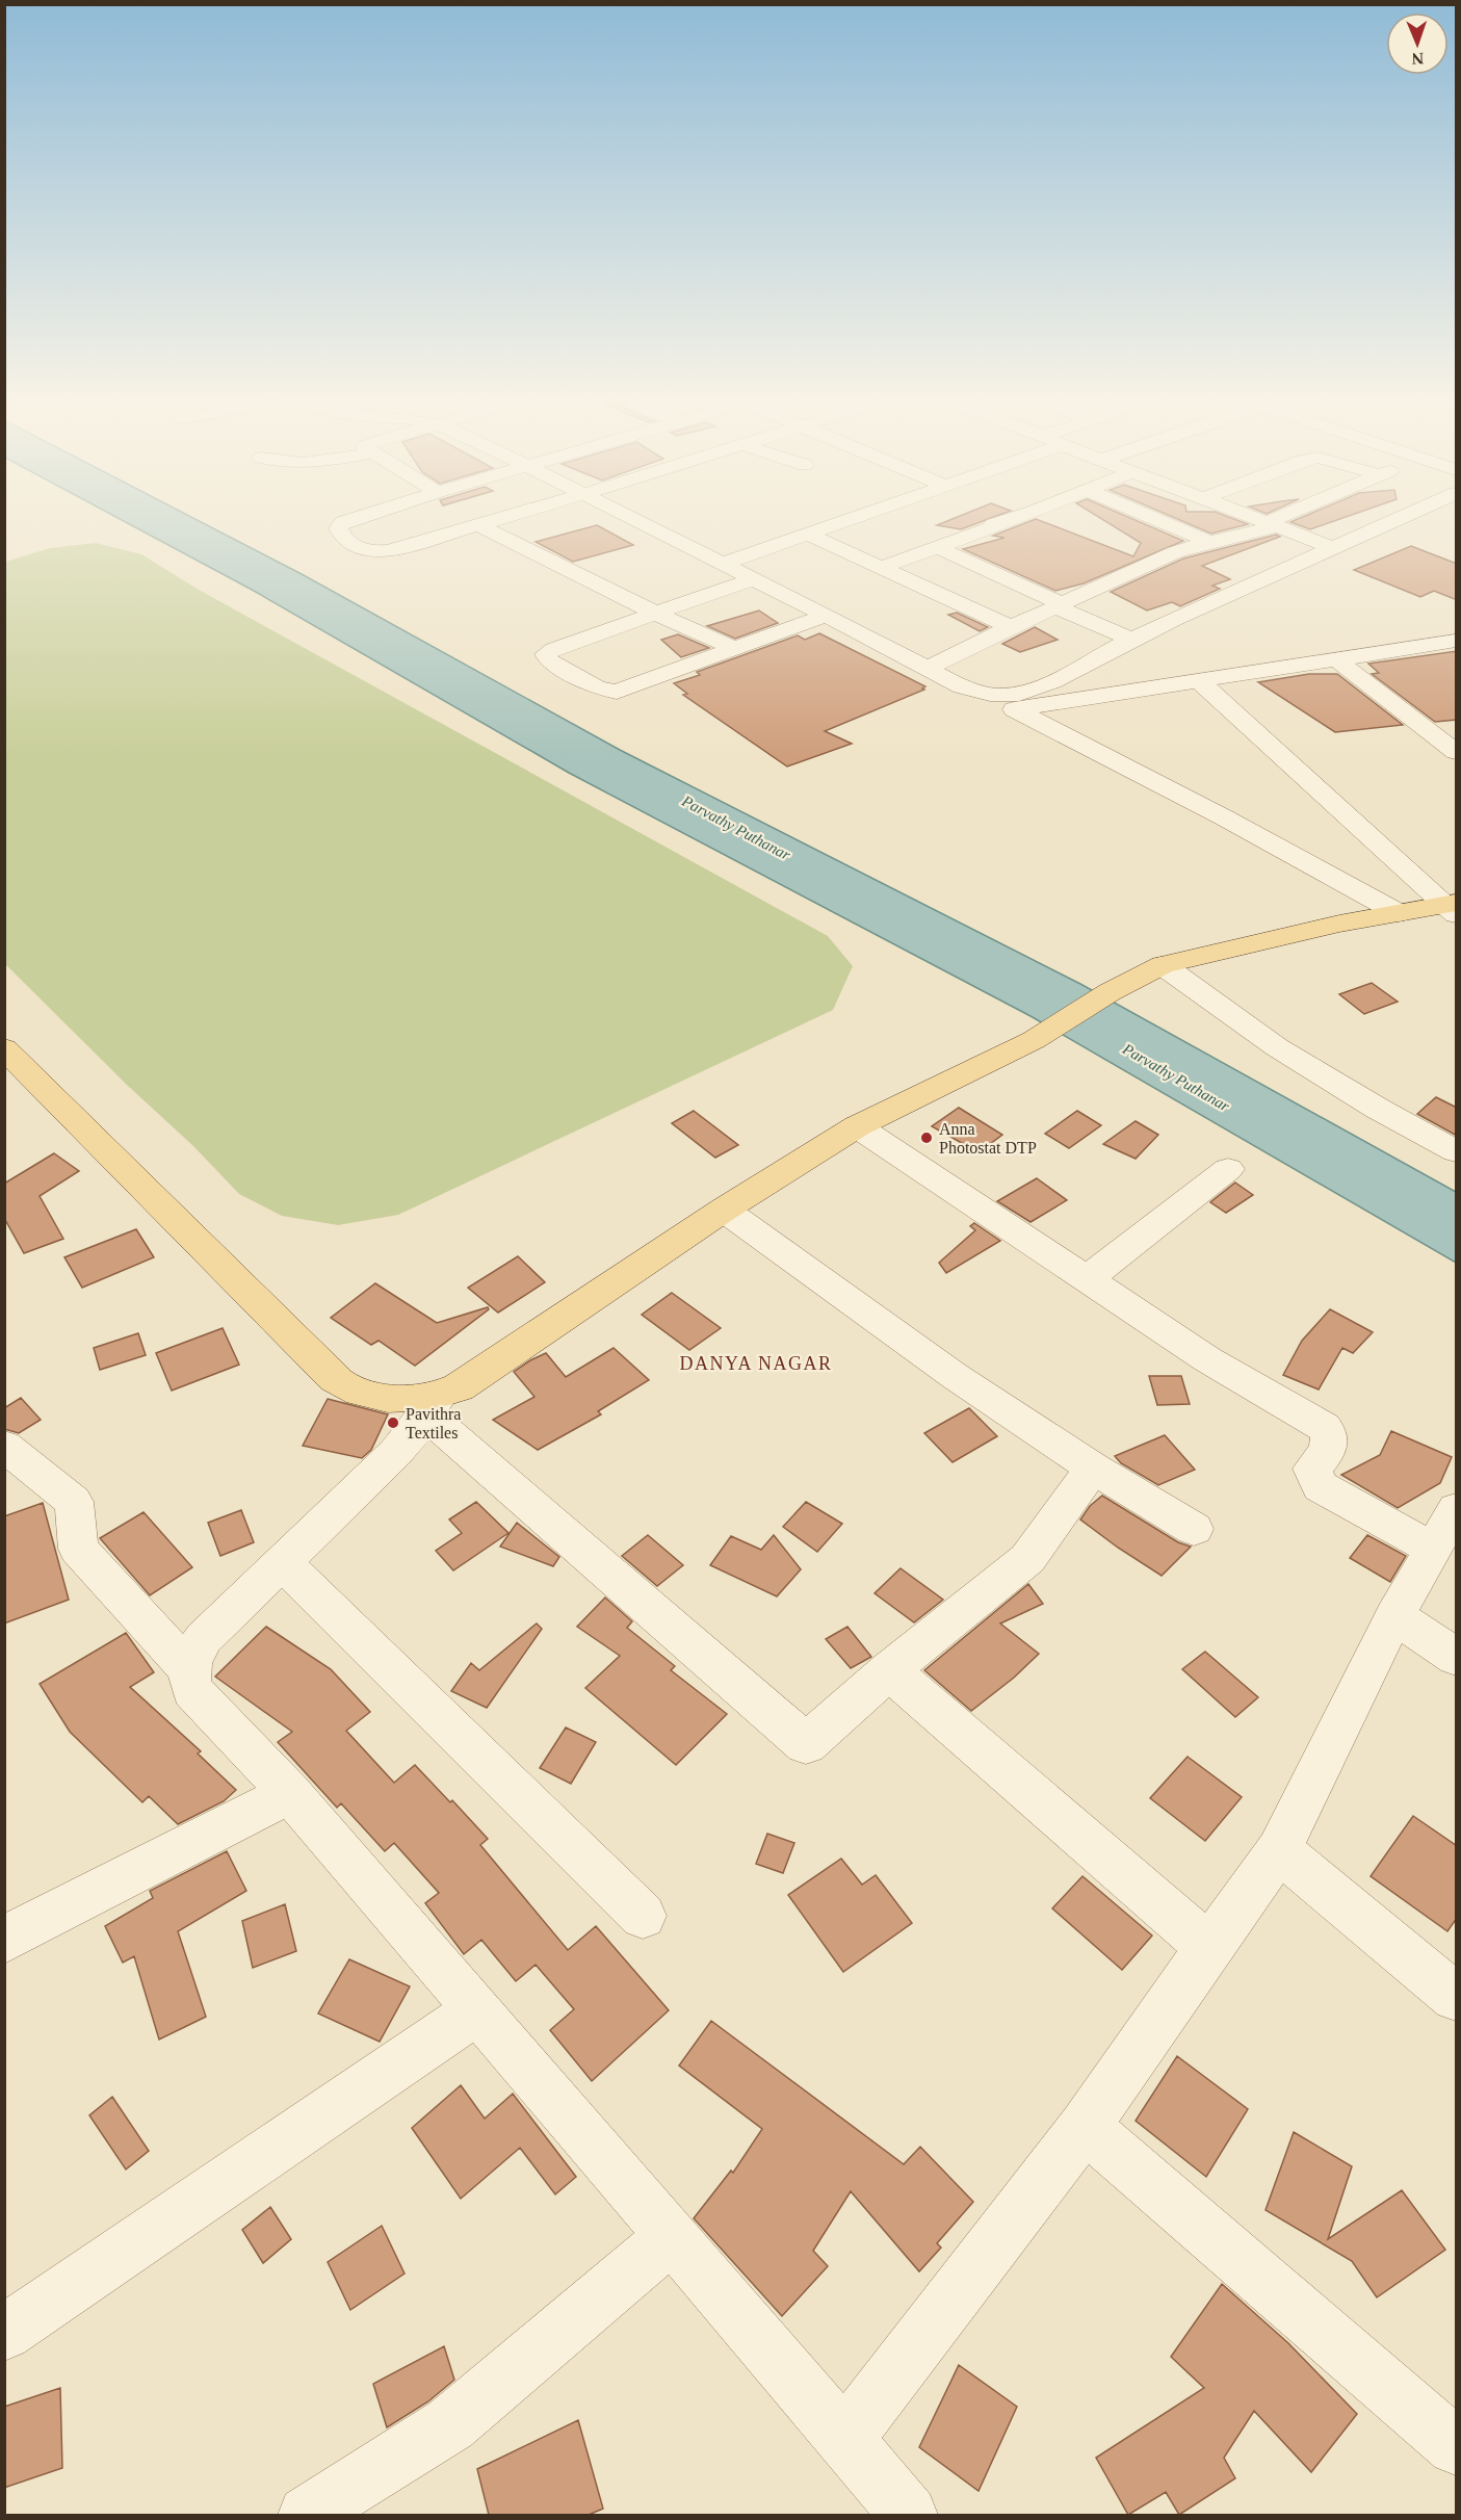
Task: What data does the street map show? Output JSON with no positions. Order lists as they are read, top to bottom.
{
  "districts": ["DANYA NAGAR"],
  "water": ["Parvathy Puthanar"],
  "places": ["Anna Photostat DTP", "Pavithra Textiles"],
  "north": "bottom"
}
